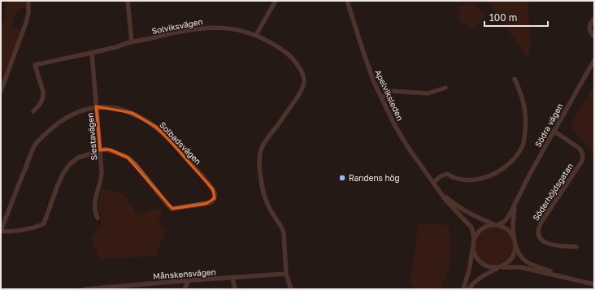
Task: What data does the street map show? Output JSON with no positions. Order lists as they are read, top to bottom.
{
  "streets": {
    "street": [
      "Solviksvägen",
      "Apelviksleden",
      "Södra vägen",
      "Siestavägen",
      "Solbadsvägen",
      "Söderhöjdsgatan",
      "Månskensvägen"
    ]
  },
  "crossings": [
    ["Solviksvägen", "Siestavägen"],
    ["Solviksvägen", "Månskensvägen"],
    ["Apelviksleden", "Södra vägen"],
    ["Södra vägen", "Söderhöjdsgatan"],
    ["Siestavägen", "Solbadsvägen"]
  ],
  "places": ["Randens hög"],
  "scale_bar": "100 m"
}
